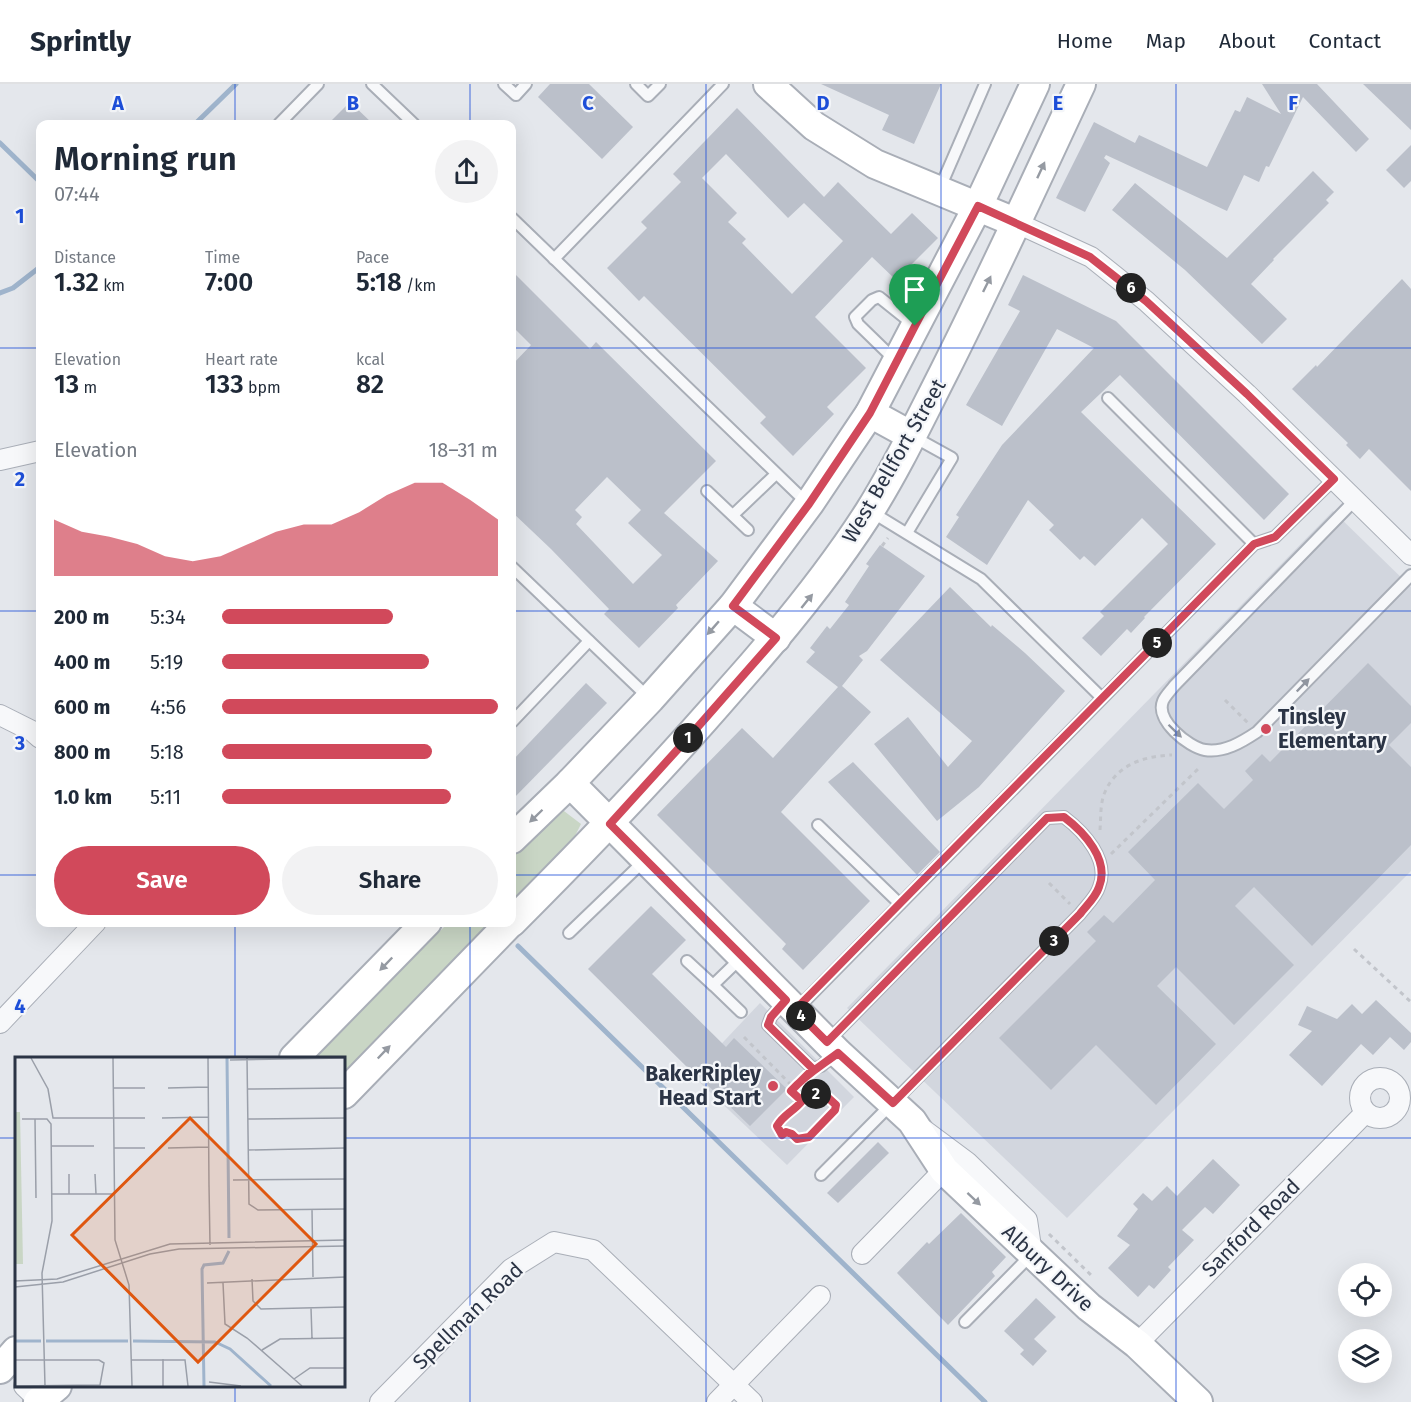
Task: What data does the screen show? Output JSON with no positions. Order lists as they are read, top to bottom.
{
  "streets": {
    "main road": ["West Bellfort Street", "Albury Drive"],
    "street": ["Sanford Road", "Spellman Road"]
  },
  "crossings": [
    ["West Bellfort Street", "Albury Drive"],
    ["Sanford Road", "Albury Drive"]
  ],
  "places": ["Tinsley Elementary", "BakerRipley Head Start"],
  "page": {
    "header": "Sprintly",
    "nav": [
      "Home",
      "Map",
      "About",
      "Contact"
    ],
    "heading": ["Morning run", "07:44"],
    "stats": [
      ["Distance", "1.32 km"],
      ["Time", "7:00"],
      ["Pace", "5:18 /km"],
      ["Elevation", "13 m"],
      ["Heart rate", "133 bpm"],
      ["kcal", "82"]
    ],
    "pins": [
      "6",
      "5",
      "1",
      "3",
      "4",
      "2"
    ],
    "chart": ["Elevation", "18–31 m"],
    "list": [
      {
        "name": "200 m",
        "note": "5:34"
      },
      {
        "name": "400 m",
        "note": "5:19"
      },
      {
        "name": "600 m",
        "note": "4:56"
      },
      {
        "name": "800 m",
        "note": "5:18"
      },
      {
        "name": "1.0 km",
        "note": "5:11"
      }
    ],
    "buttons": ["Save", "Share"]
  },
  "grid": {
    "columns": [
      "A",
      "B",
      "C",
      "D",
      "E",
      "F"
    ],
    "rows": [
      "1",
      "2",
      "3",
      "4"
    ]
  }
}
